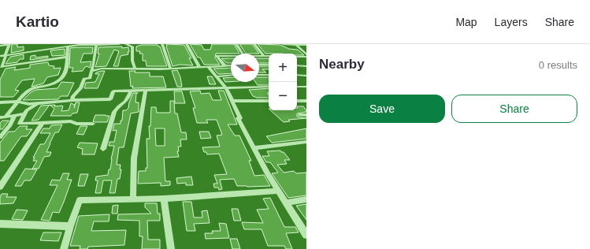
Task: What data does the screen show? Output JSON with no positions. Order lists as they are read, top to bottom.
{
  "north": "right",
  "page": {
    "header": "Kartio",
    "nav": ["Map", "Layers", "Share"],
    "heading": ["Nearby", "0 results"],
    "map_buttons": ["+", "−"],
    "buttons": ["Save", "Share"]
  }
}
